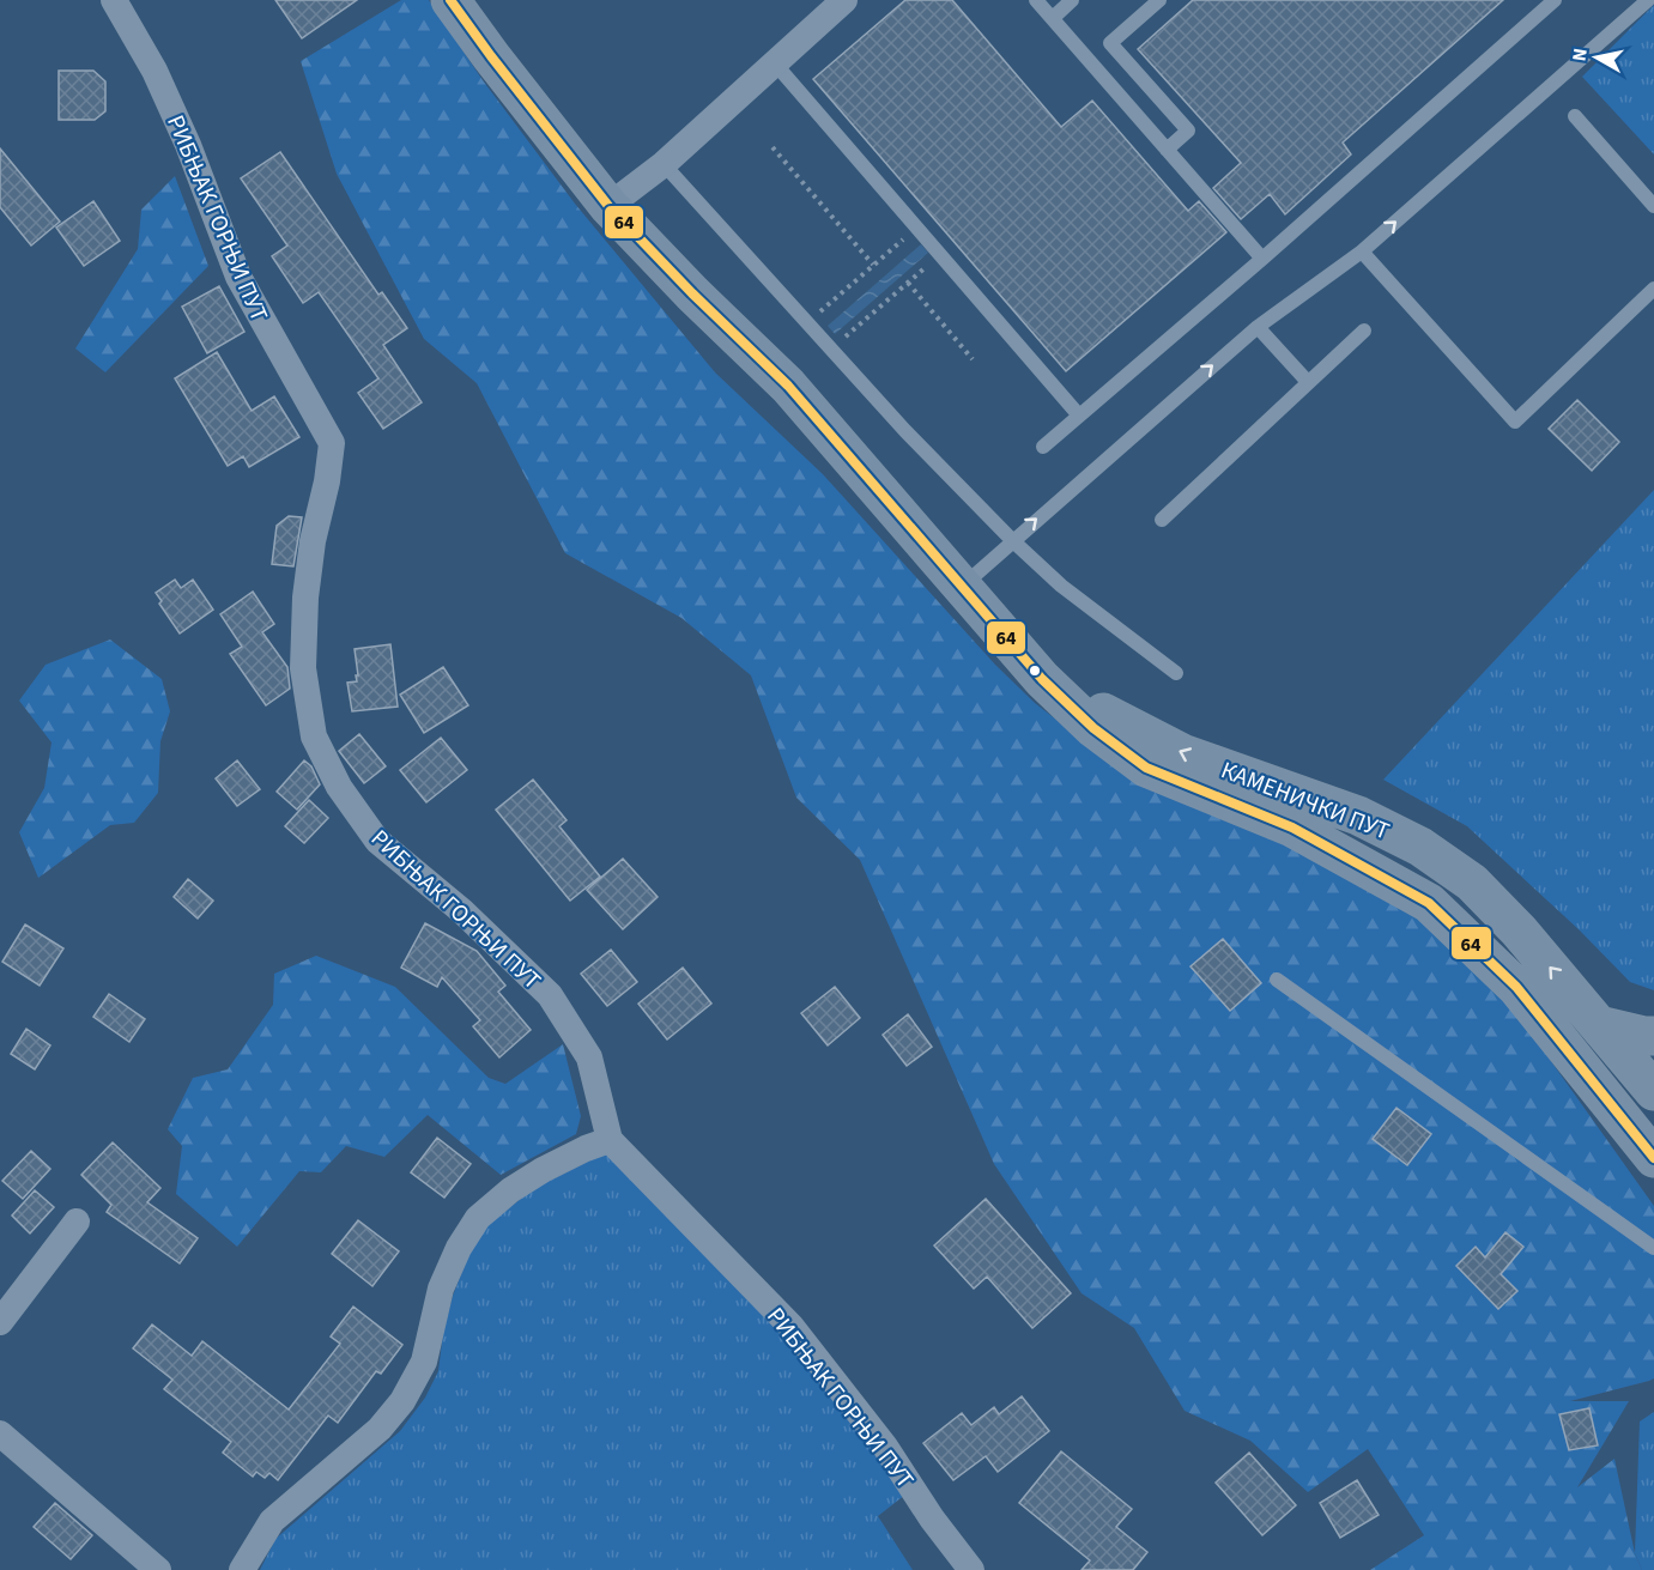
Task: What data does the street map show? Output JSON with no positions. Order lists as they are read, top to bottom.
{
  "streets": {
    "main road": ["КАМЕНИЧКИ ПУТ"],
    "street": ["РИБЊАК ГОРЊИ ПУТ"]
  },
  "lines": ["transit line 64"],
  "north": "left"
}
